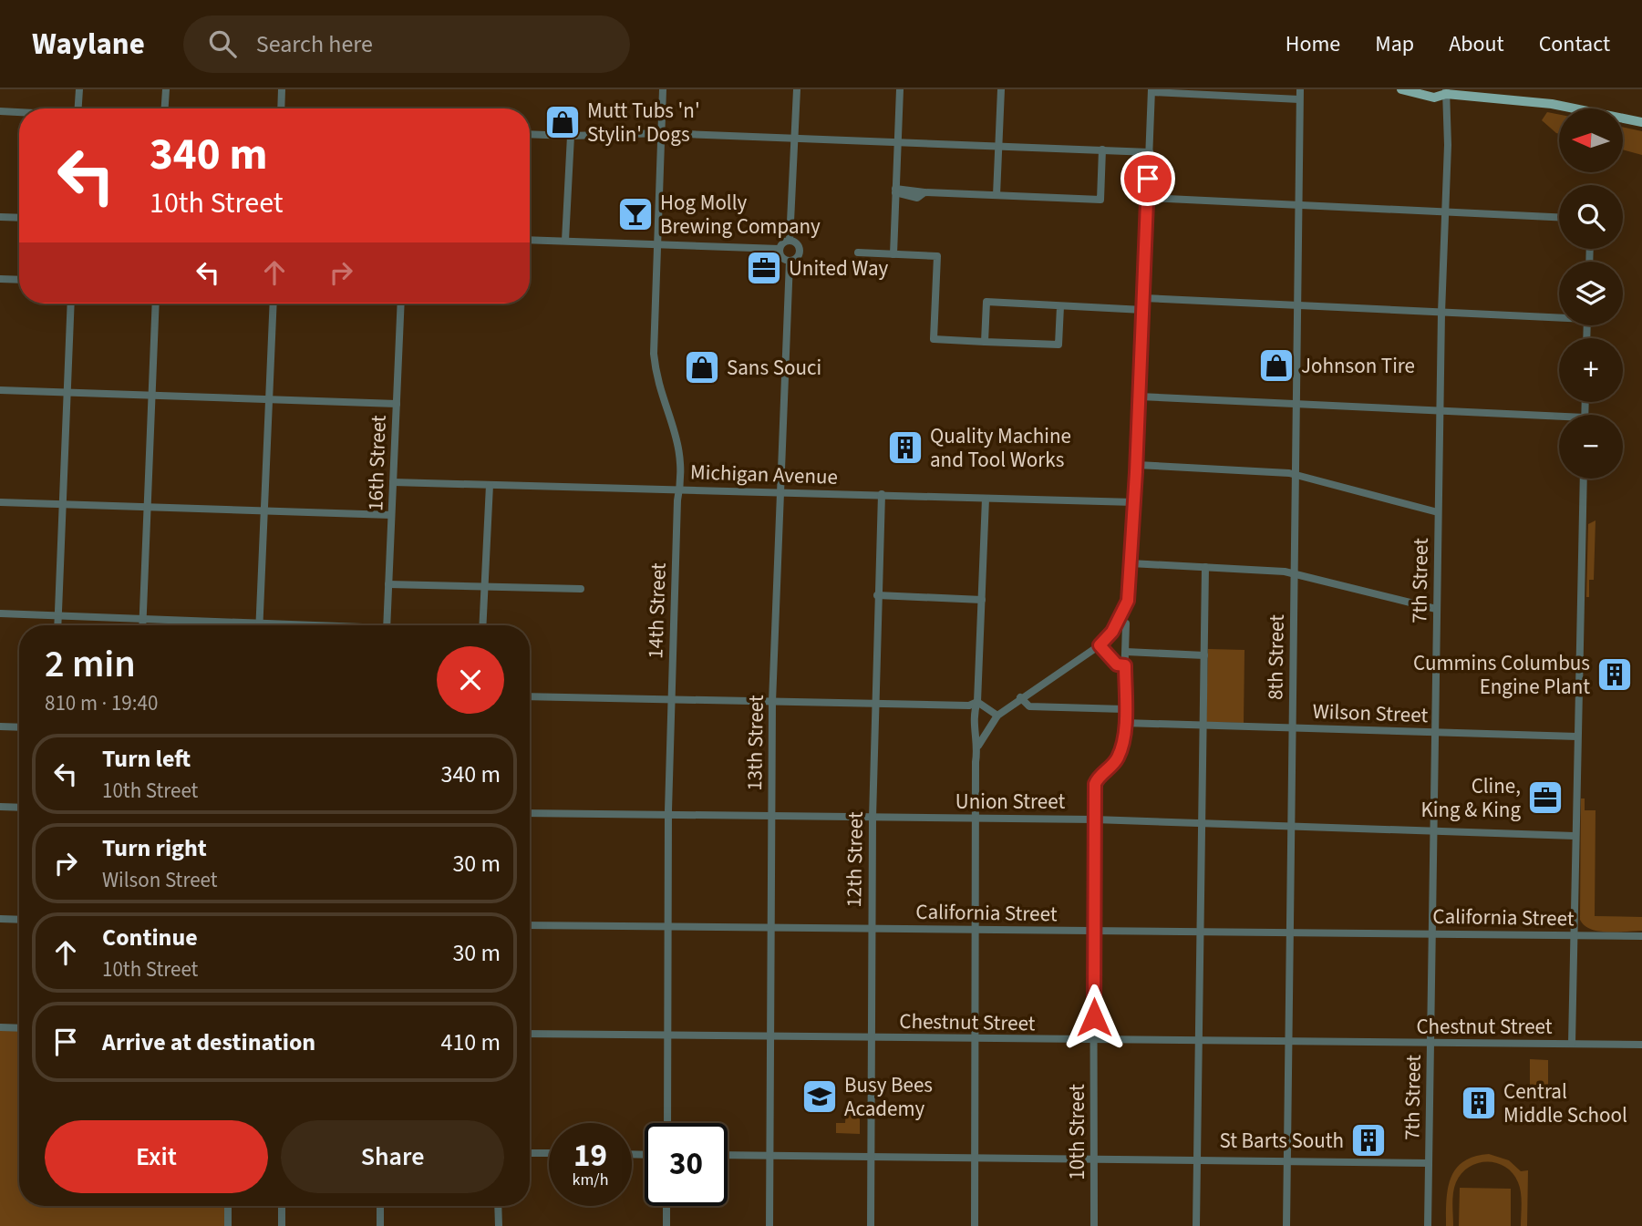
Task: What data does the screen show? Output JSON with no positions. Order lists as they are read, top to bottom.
{
  "streets": {
    "street": [
      "16th Street",
      "Michigan Avenue",
      "7th Street",
      "14th Street",
      "8th Street",
      "Wilson Street",
      "13th Street",
      "Union Street",
      "12th Street",
      "California Street",
      "Chestnut Street",
      "10th Street"
    ]
  },
  "crossings": [
    ["16th Street", "Michigan Avenue"],
    ["Michigan Avenue", "14th Street"],
    ["Michigan Avenue", "13th Street"],
    ["Michigan Avenue", "12th Street"],
    ["Michigan Avenue", "10th Street"],
    ["7th Street", "Wilson Street"],
    ["7th Street", "Union Street"],
    ["7th Street", "California Street"],
    ["7th Street", "Chestnut Street"],
    ["14th Street", "Union Street"],
    ["14th Street", "California Street"],
    ["14th Street", "Chestnut Street"],
    ["8th Street", "Wilson Street"],
    ["8th Street", "Union Street"],
    ["8th Street", "California Street"],
    ["8th Street", "Chestnut Street"],
    ["Wilson Street", "10th Street"],
    ["13th Street", "Union Street"],
    ["13th Street", "California Street"],
    ["13th Street", "Chestnut Street"],
    ["Union Street", "12th Street"],
    ["Union Street", "10th Street"],
    ["12th Street", "California Street"],
    ["12th Street", "Chestnut Street"],
    ["California Street", "10th Street"],
    ["Chestnut Street", "10th Street"]
  ],
  "places": {
    "shop": ["Mutt Tubs 'n' Stylin' Dogs", "Johnson Tire", "Sans Souci"],
    "bar": ["Hog Molly Brewing Company"],
    "office": ["United Way", "Cline, King & King"],
    "building": [
      "Quality Machine and Tool Works",
      "Cummins Columbus Engine Plant",
      "Central Middle School",
      "St Barts South"
    ],
    "school or university": ["Busy Bees Academy"]
  },
  "north": "left",
  "page": {
    "header": "Waylane",
    "search": "Search here",
    "nav": [
      "Home",
      "Map",
      "About",
      "Contact"
    ],
    "map_buttons": ["+", "−"],
    "turn": ["340 m", "10th Street"],
    "heading": ["2 min", "810 m · 19:40"],
    "list": [
      {
        "name": "Turn left",
        "note": "10th Street",
        "value": "340 m"
      },
      {
        "name": "Turn right",
        "note": "Wilson Street",
        "value": "30 m"
      },
      {
        "name": "Continue",
        "note": "10th Street",
        "value": "30 m"
      },
      {
        "name": "Arrive at destination",
        "value": "410 m"
      }
    ],
    "buttons": ["Exit", "Share"],
    "speed": "19 km/h",
    "limit": "30"
  }
}
